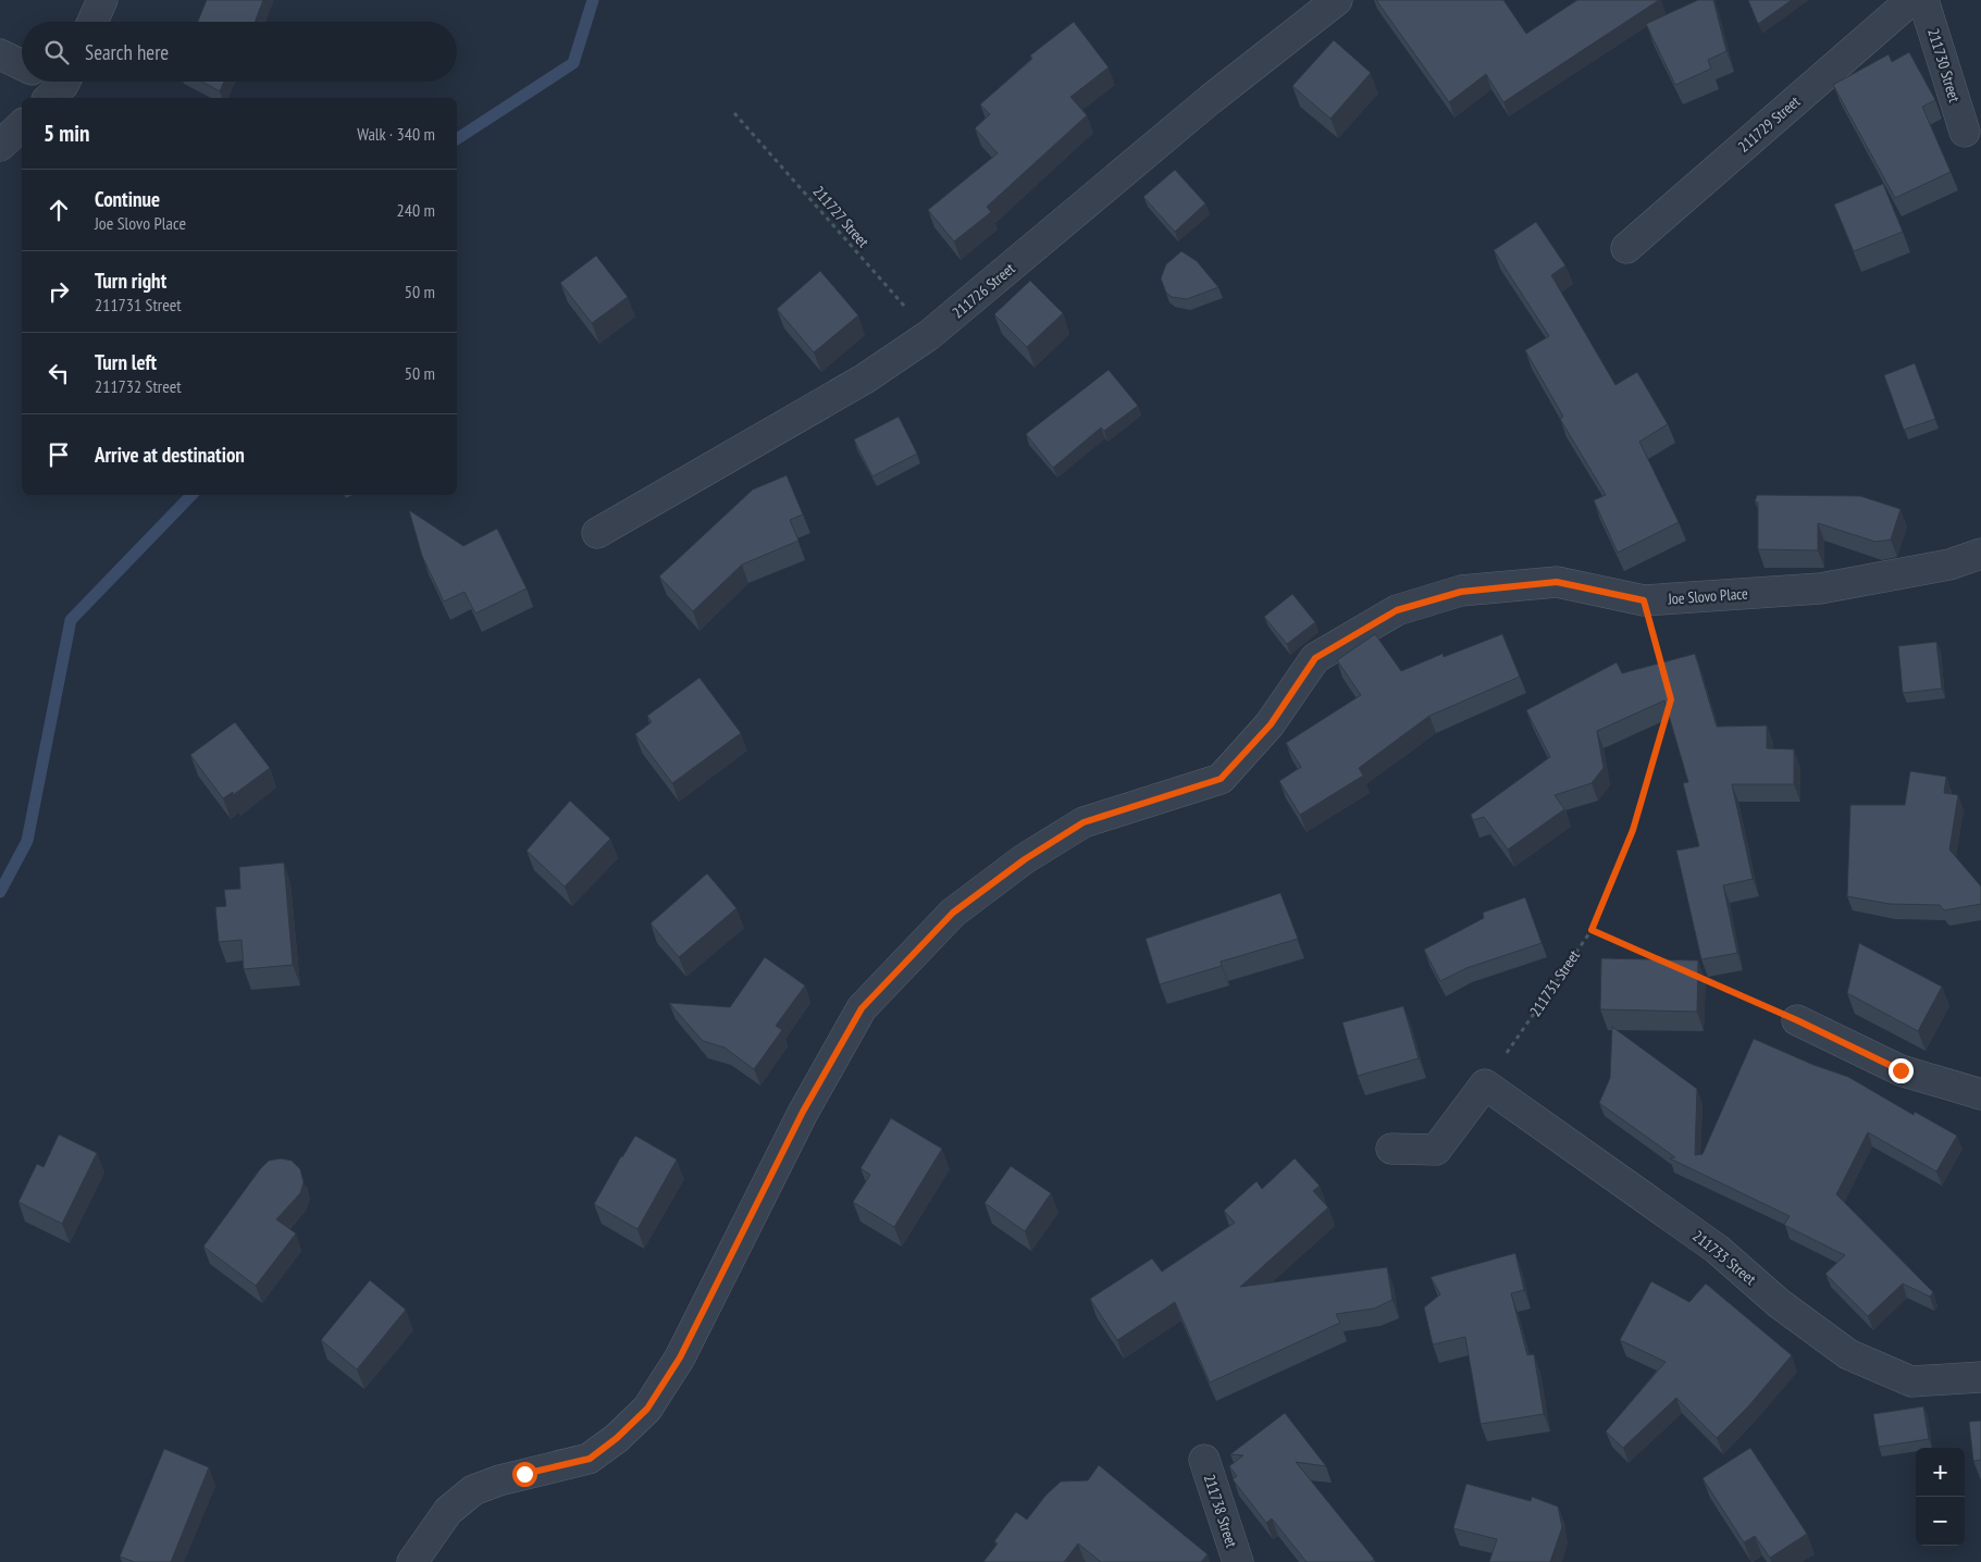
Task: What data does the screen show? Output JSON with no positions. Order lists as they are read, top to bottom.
{
  "streets": {
    "street": [
      "211730 Street",
      "211729 Street",
      "211726 Street",
      "Joe Slovo Place",
      "211733 Street",
      "211738 Street"
    ],
    "path": ["211727 Street", "211731 Street"]
  },
  "crossings": [
    ["211727 Street", "211726 Street"],
    ["211731 Street", "211733 Street"]
  ],
  "page": {
    "search": "Search here",
    "heading": ["5 min", "Walk · 340 m"],
    "list": [
      ["Continue", "Joe Slovo Place", "240 m"],
      ["Turn right", "211731 Street", "50 m"],
      ["Turn left", "211732 Street", "50 m"],
      "Arrive at destination"
    ],
    "map_buttons": ["+", "−"]
  }
}
